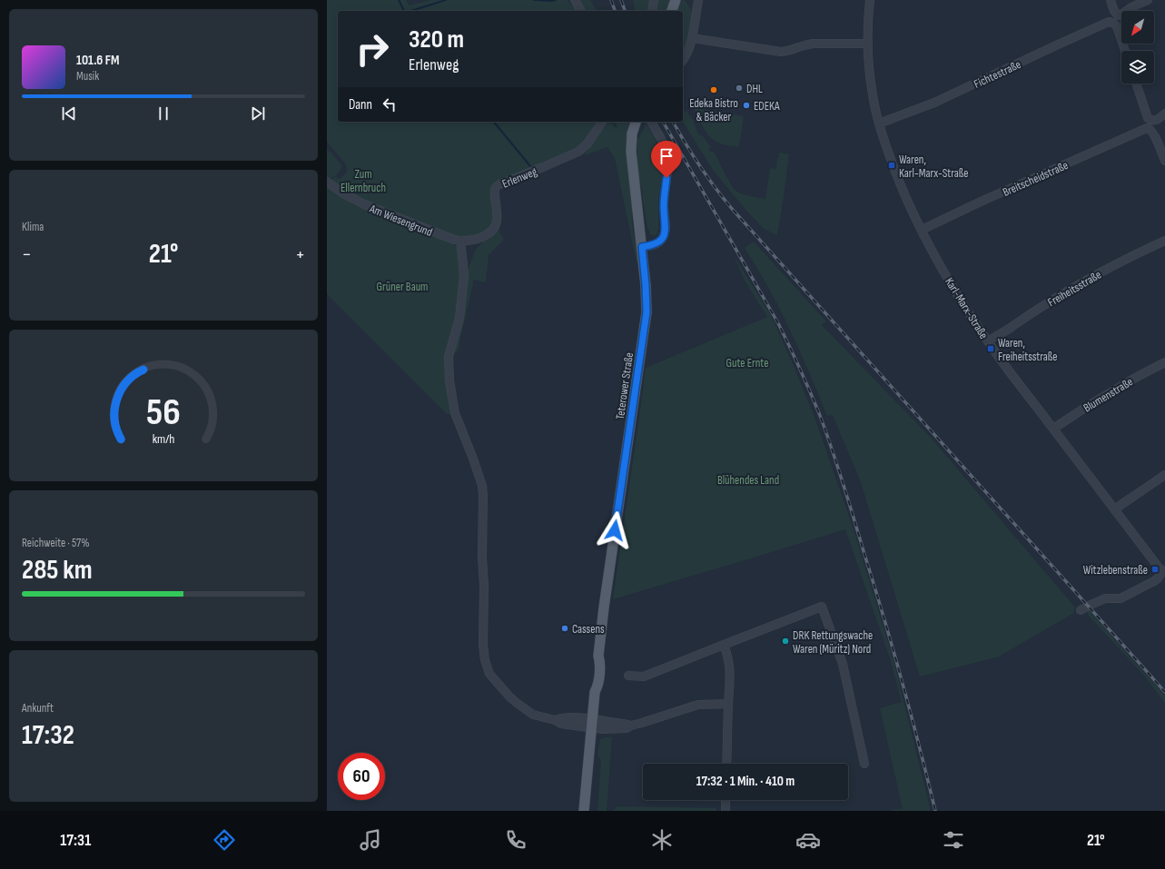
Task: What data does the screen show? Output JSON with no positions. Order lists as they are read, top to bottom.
{
  "streets": {
    "main road": ["Teterower Straße"],
    "street": [
      "Fichtestraße",
      "Erlenweg",
      "Breitscheidstraße",
      "Am Wiesengrund",
      "Freiheitsstraße",
      "Karl-Marx-Straße",
      "Blumenstraße"
    ]
  },
  "crossings": [
    ["Fichtestraße", "Karl-Marx-Straße"],
    ["Erlenweg", "Am Wiesengrund"],
    ["Breitscheidstraße", "Karl-Marx-Straße"],
    ["Freiheitsstraße", "Karl-Marx-Straße"],
    ["Karl-Marx-Straße", "Blumenstraße"]
  ],
  "parks": [
    "Zum Ellernbruch",
    "Grüner Baum",
    "Gute Ernte",
    "Blühendes Land"
  ],
  "places": {
    "other": [
      "DHL",
      "Edeka Bistro & Bäcker",
      "EDEKA",
      "Cassens",
      "DRK Rettungswache Waren (Müritz) Nord"
    ],
    "transit": ["Waren, Karl-Marx-Straße", "Waren, Freiheitsstraße", "Witzlebenstraße"]
  },
  "north": "bottom left",
  "page": {
    "turn": ["320 m", "Erlenweg"],
    "song": ["101.6 FM", "Musik"],
    "then": "Dann",
    "tile": [
      "Klima",
      ["Reichweite · 57%", "285 km"],
      ["Ankunft", "17:32"]
    ],
    "heat": ["−", "21°", "+"],
    "limit": "60",
    "trip": "17:32 · 1 Min. · 410 m",
    "tabs": ["17:31", "21°"],
    "gauge": ["56", "km/h"]
  }
}
